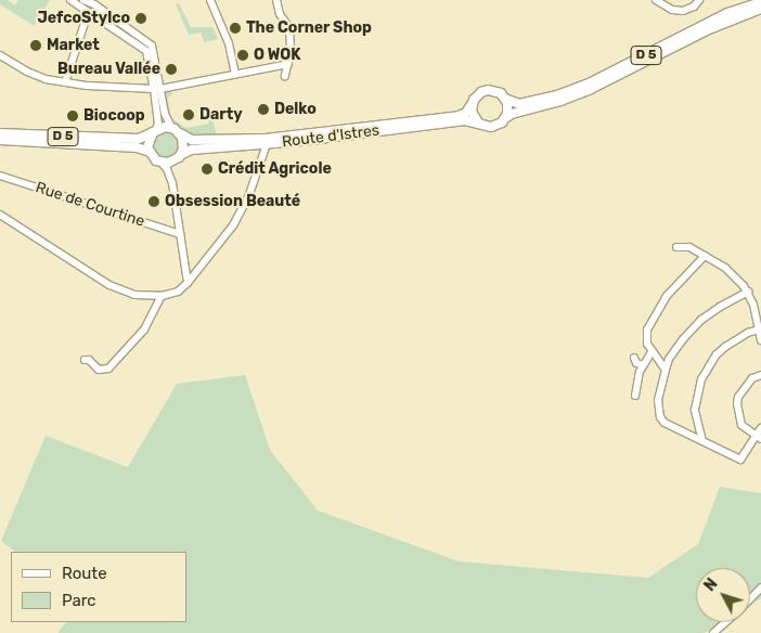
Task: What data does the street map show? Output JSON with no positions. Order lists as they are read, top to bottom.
{
  "streets": {
    "main road": ["D 5", "Route d'Istres"],
    "street": ["Rue de Courtine"]
  },
  "crossings": [
    ["D 5", "Route d'Istres"]
  ],
  "places": [
    "JefcoStylco",
    "The Corner Shop",
    "Market",
    "O WOK",
    "Bureau Vallée",
    "Delko",
    "Darty",
    "Biocoop",
    "Crédit Agricole",
    "Obsession Beauté"
  ],
  "legend": ["Route", "Parc"],
  "north": "top left"
}
